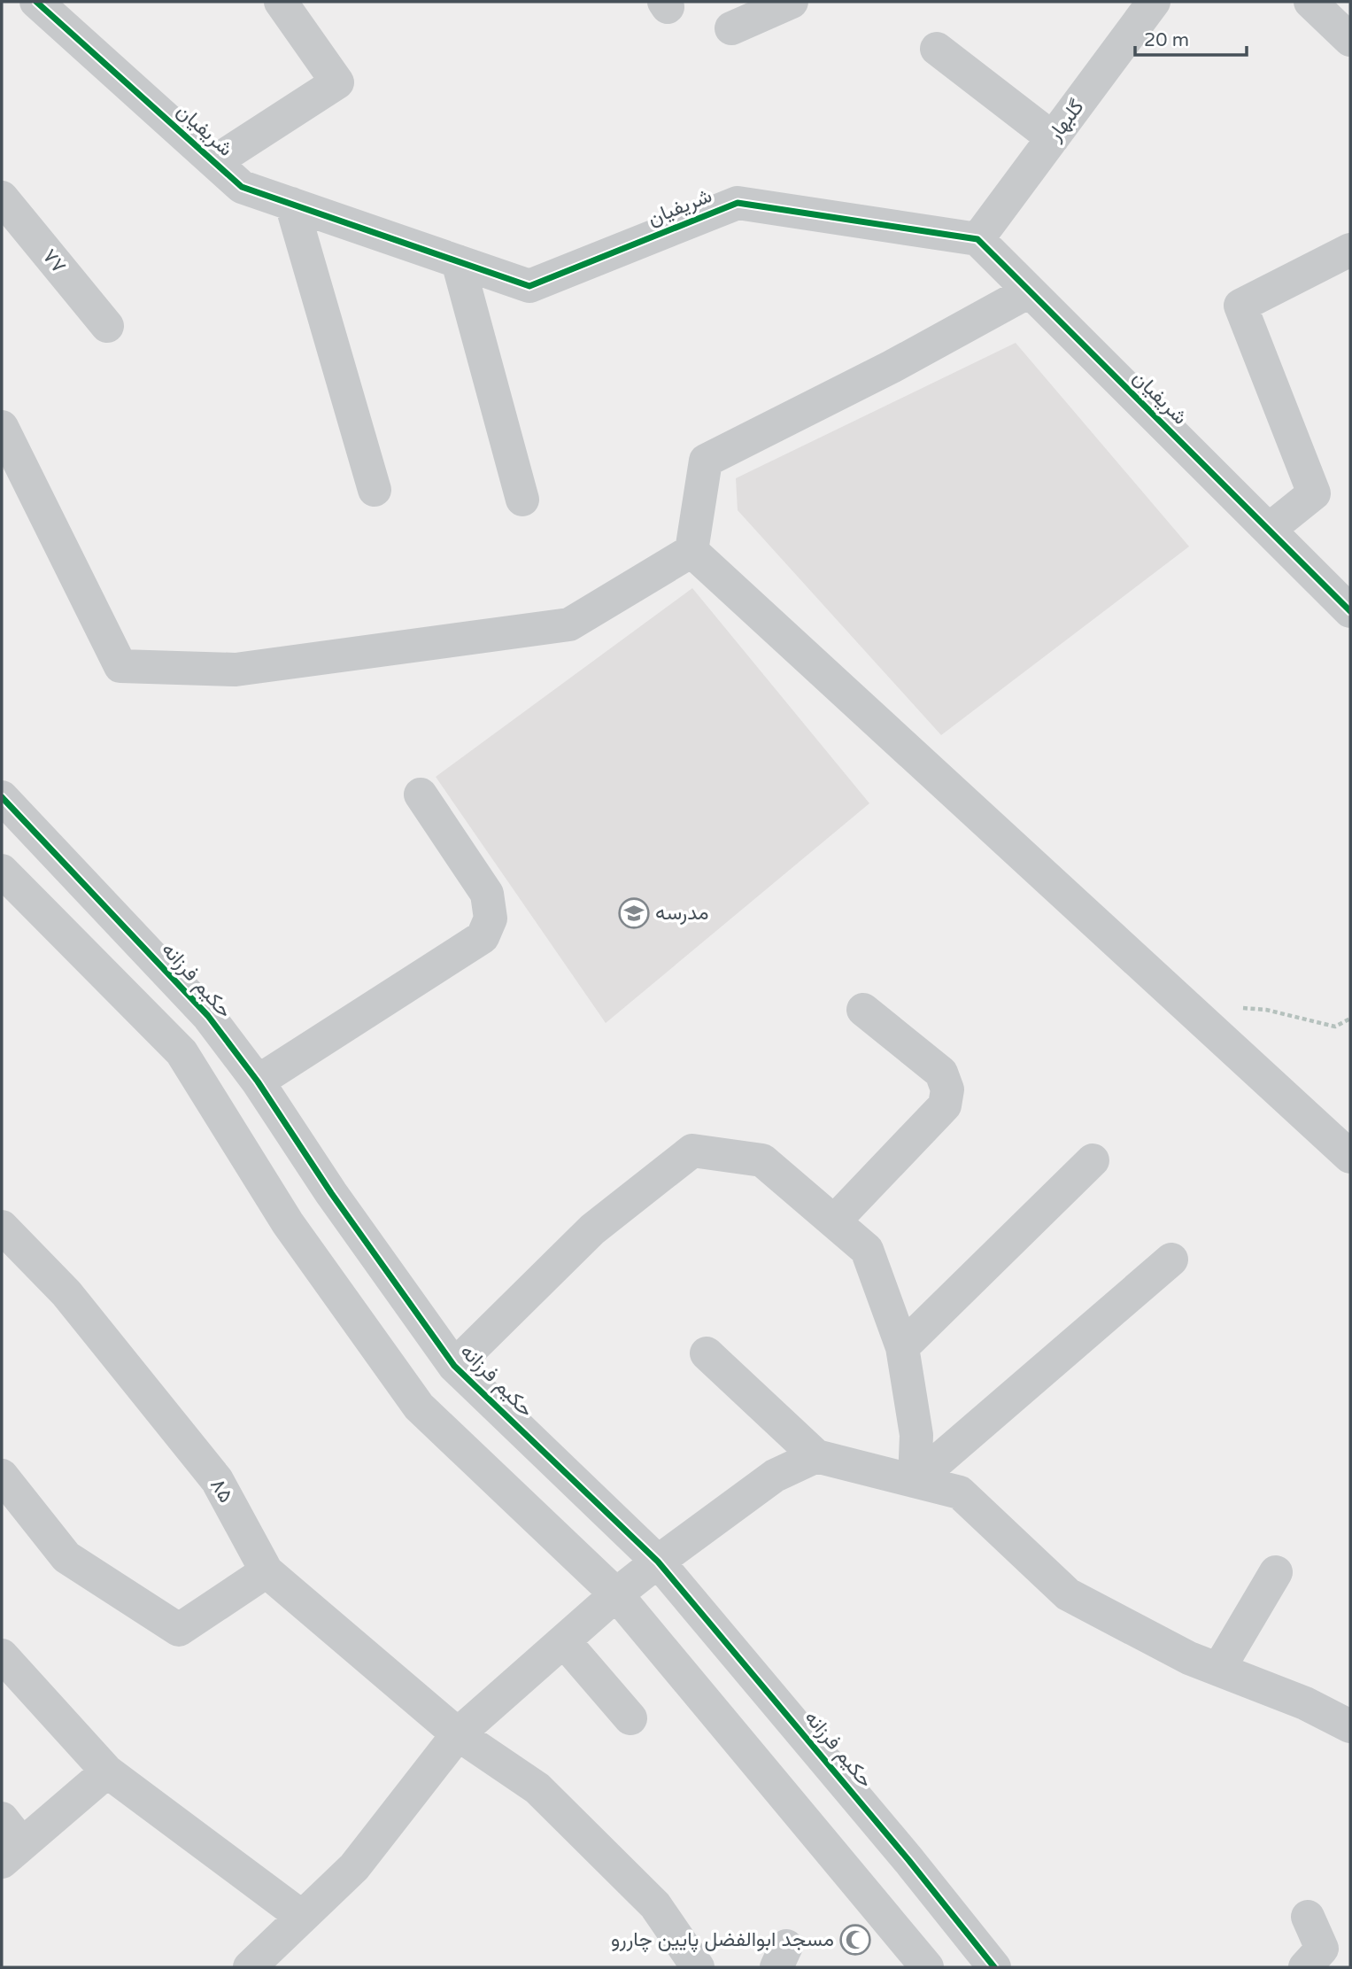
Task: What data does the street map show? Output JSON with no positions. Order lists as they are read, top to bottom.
{
  "streets": {
    "street": [
      "گلبهار",
      "شریفیان",
      "۷۷",
      "حکیم فرزانه",
      "۸۵"
    ]
  },
  "crossings": [
    ["گلبهار", "شریفیان"]
  ],
  "places": {
    "school or university": ["مدرسه"],
    "mosque": ["مسجد ابوالفضل پایین چاررو"]
  },
  "scale_bar": "20 m"
}
